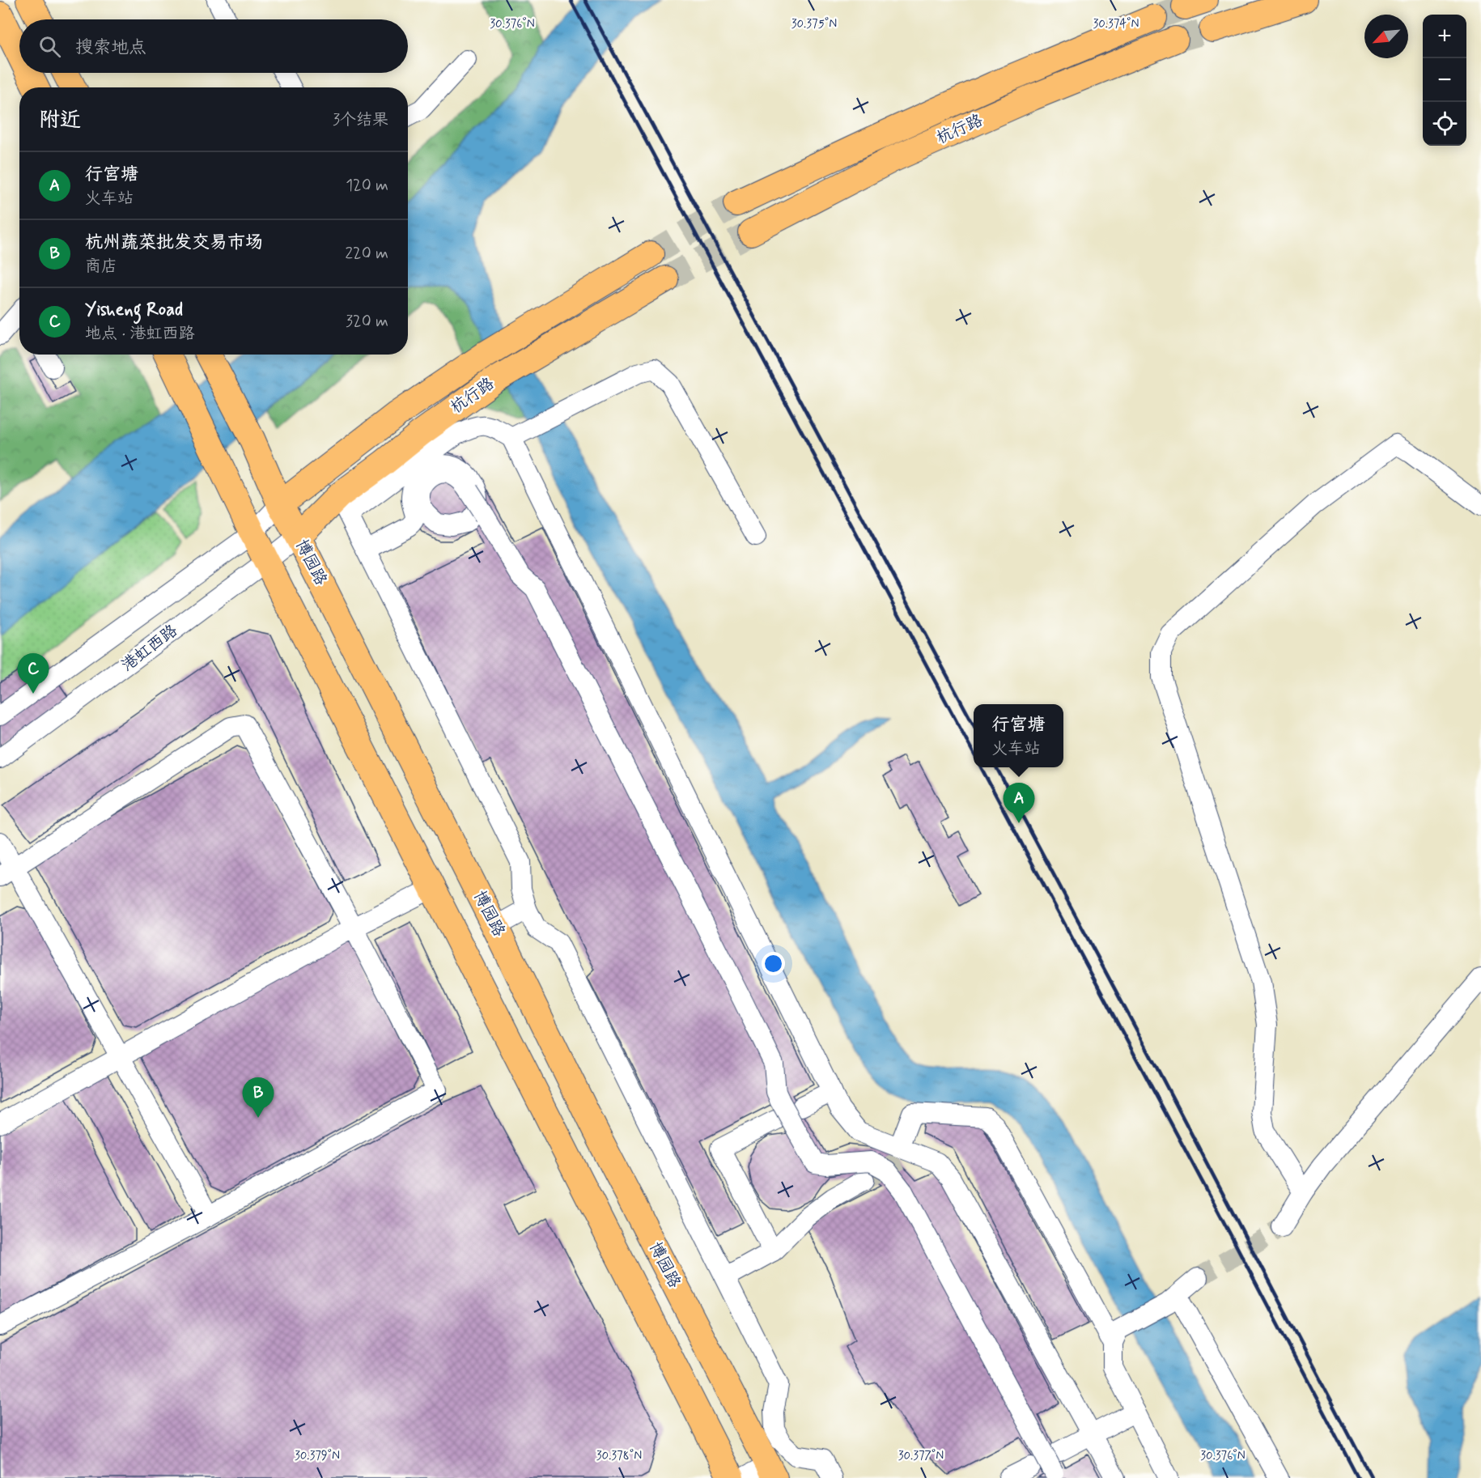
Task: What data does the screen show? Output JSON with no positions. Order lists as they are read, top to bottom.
{
  "streets": {
    "main road": ["杭行路", "博园路"],
    "street": ["港虹西路"]
  },
  "crossings": [
    ["杭行路", "博园路"],
    ["杭行路", "港虹西路"],
    ["博园路", "港虹西路"]
  ],
  "north": "bottom left",
  "page": {
    "map_buttons": ["+", "−"],
    "search": "搜索地点",
    "heading": ["附近", "3个结果"],
    "list": [
      {
        "mark": "A",
        "name": "行宫塘",
        "note": "火车站",
        "value": "120 m"
      },
      {
        "mark": "B",
        "name": "杭州蔬菜批发交易市场",
        "note": "商店",
        "value": "220 m"
      },
      {
        "mark": "C",
        "name": "Yisheng Road",
        "note": "地点 · 港虹西路",
        "value": "320 m"
      }
    ],
    "pins": ["C", "A", "B"],
    "popup": ["行宫塘", "火车站"]
  },
  "coordinates": [
    "30.376°N",
    "30.374°N",
    "30.375°N",
    "30.379°N",
    "30.378°N",
    "30.377°N"
  ]
}
